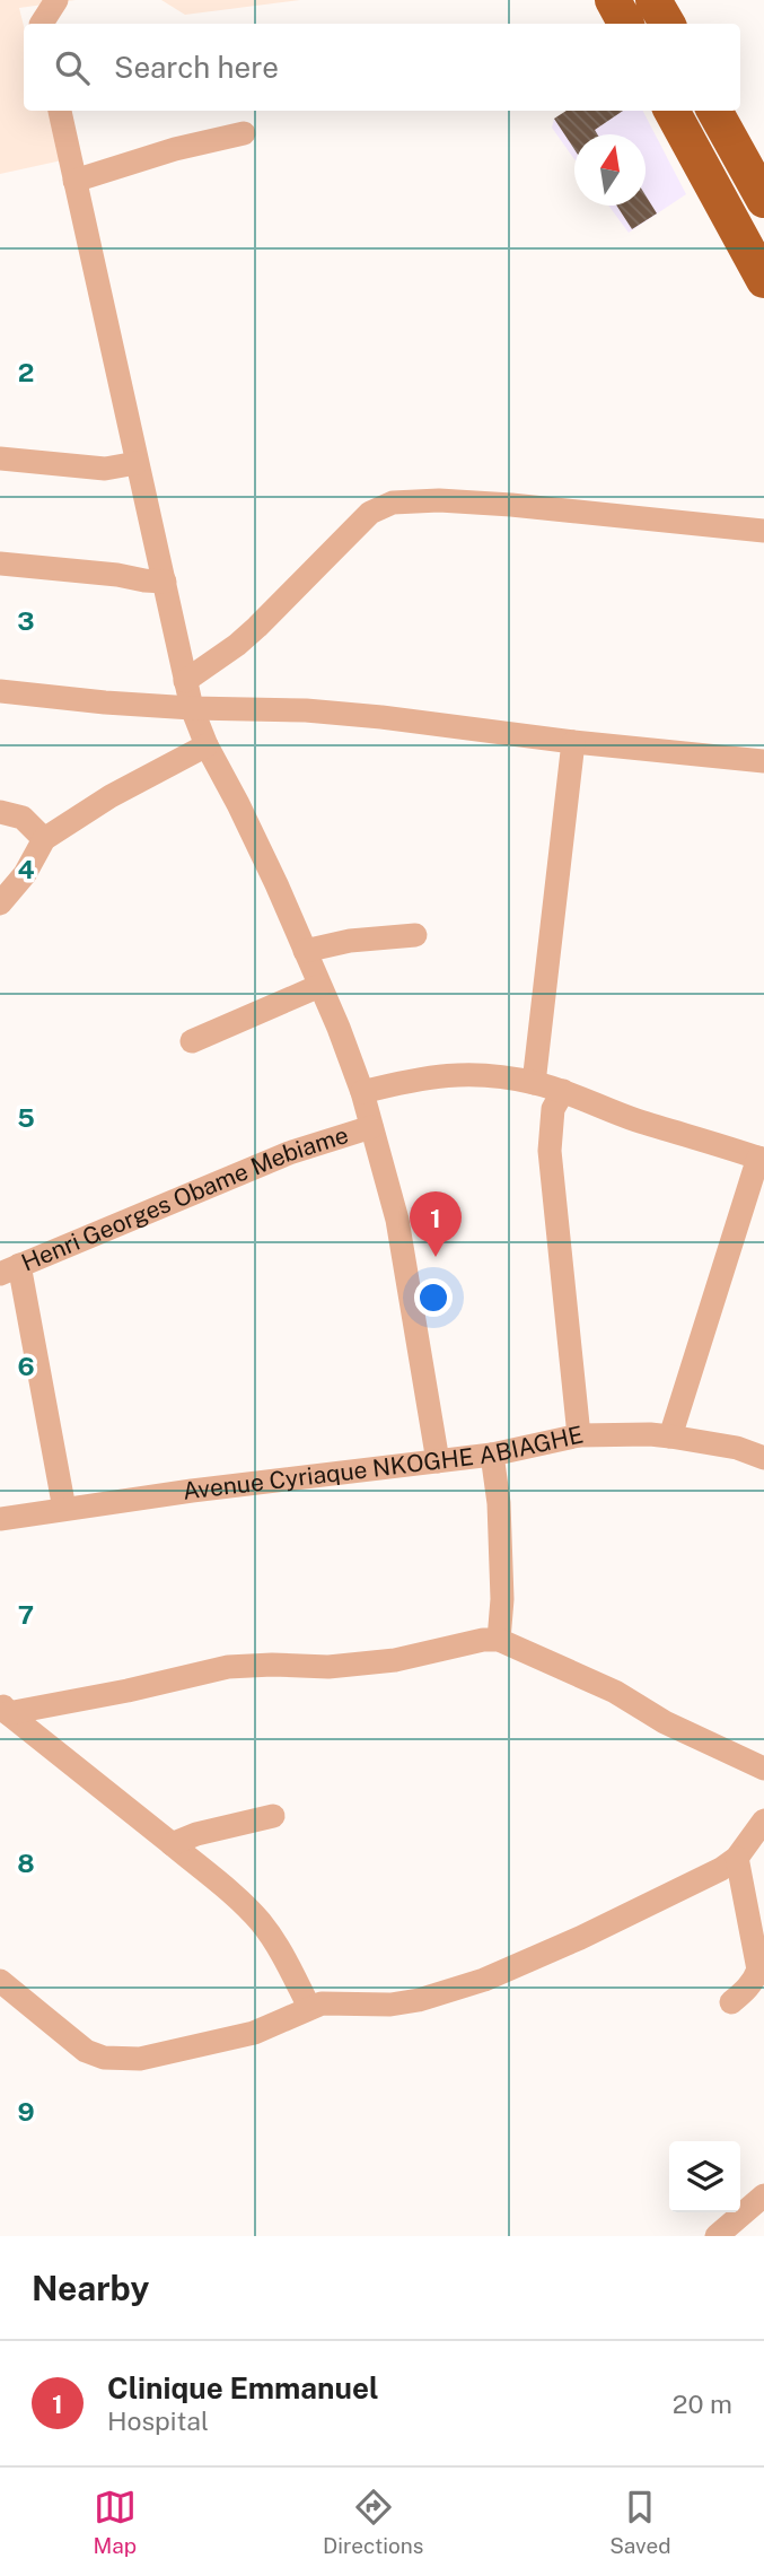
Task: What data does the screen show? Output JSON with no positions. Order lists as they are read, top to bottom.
{
  "streets": {
    "street": ["Henri Georges Obame Mebiame", "Avenue Cyriaque NKOGHE ABIAGHE"]
  },
  "north": "top",
  "page": {
    "search": "Search here",
    "pins": "1",
    "heading": "Nearby",
    "list": [
      {
        "mark": "1",
        "name": "Clinique Emmanuel",
        "note": "Hospital",
        "value": "20 m"
      }
    ],
    "nav": ["Map", "Directions", "Saved"]
  },
  "grid": {
    "rows": [
      "2",
      "3",
      "4",
      "5",
      "6",
      "7",
      "8",
      "9"
    ]
  }
}
